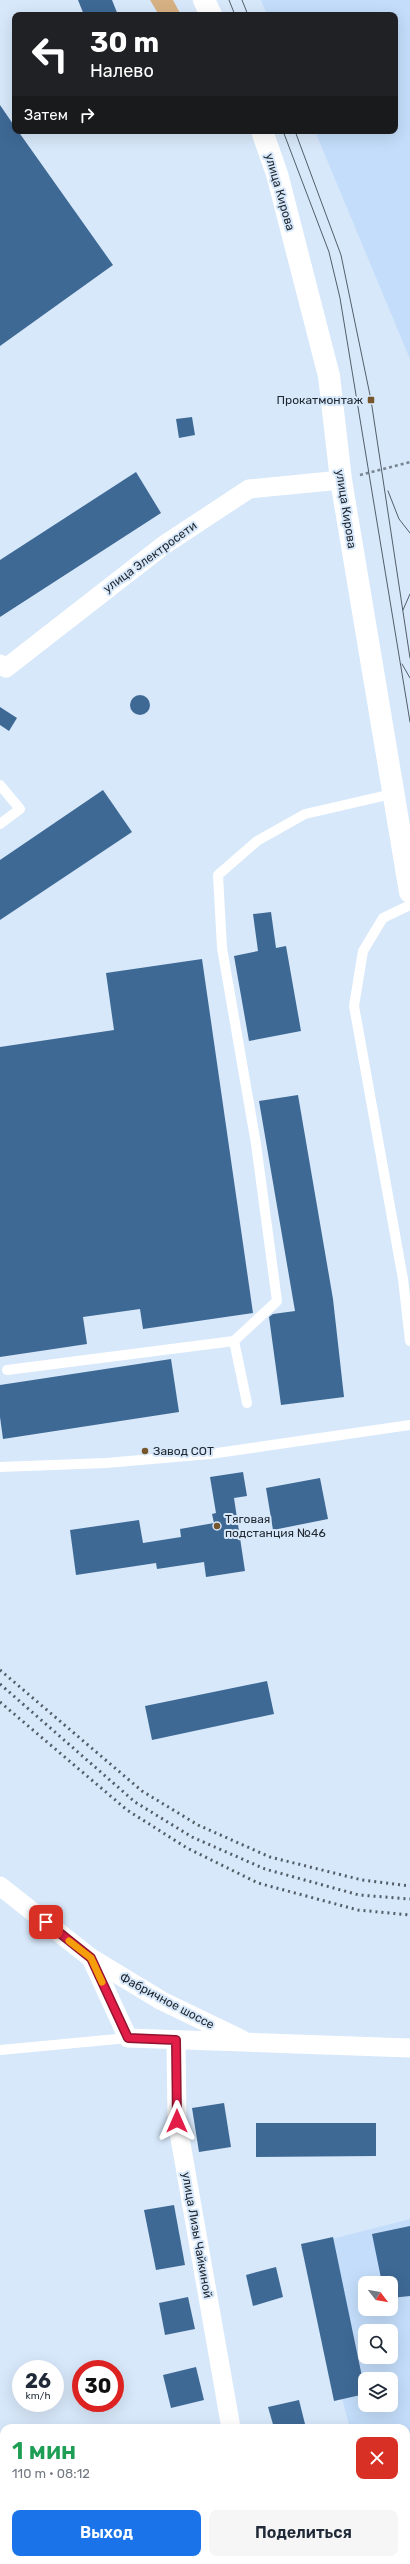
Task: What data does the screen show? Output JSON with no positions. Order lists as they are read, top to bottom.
{
  "streets": {
    "main road": ["улица Кирова"],
    "street": ["улица Электросети", "Фабричное шоссе", "улица Лизы Чайкиной"]
  },
  "crossings": [
    ["улица Кирова", "улица Электросети"]
  ],
  "places": {
    "transit": ["Прокатмонтаж"],
    "other": ["Завод СОТ", "Тяговая подстанция №46"]
  },
  "north": "bottom right",
  "page": {
    "turn": ["30 m", "Налево"],
    "then": "Затем",
    "speed": "26 km/h",
    "limit": "30",
    "heading": ["1 мин", "110 m · 08:12"],
    "buttons": ["Выход", "Поделиться"]
  }
}
